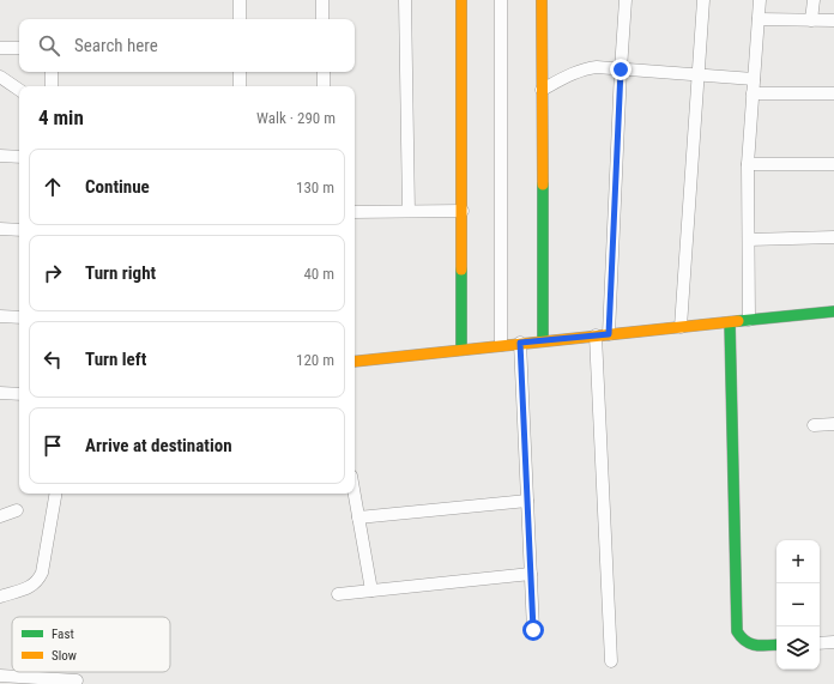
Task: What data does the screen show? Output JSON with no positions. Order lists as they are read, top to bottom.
{
  "legend": ["Fast", "Slow"],
  "page": {
    "search": "Search here",
    "heading": ["4 min", "Walk · 290 m"],
    "list": [
      ["Continue", "130 m"],
      ["Turn right", "40 m"],
      ["Turn left", "120 m"],
      "Arrive at destination"
    ],
    "map_buttons": ["+", "−"]
  }
}
